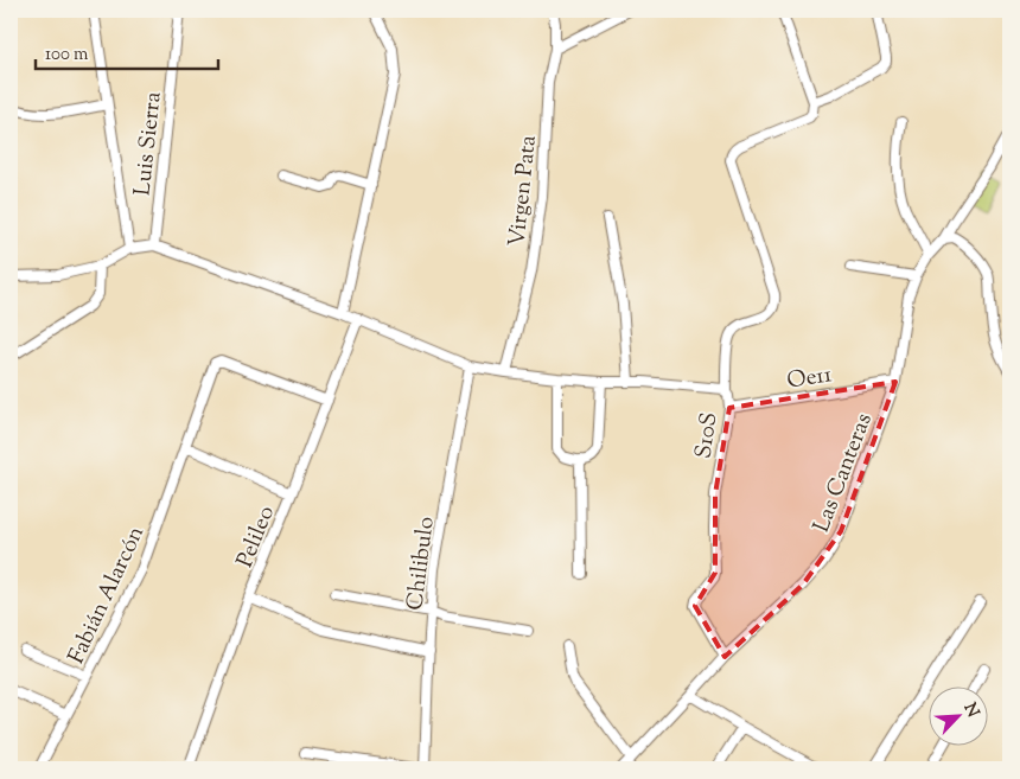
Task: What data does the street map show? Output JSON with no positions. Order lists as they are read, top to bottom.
{
  "streets": {
    "street": [
      "Luis Sierra",
      "Virgen Pata",
      "Oe11",
      "S10S",
      "Las Canteras",
      "Pelileo",
      "Chilibulo",
      "Fabián Alarcón"
    ]
  },
  "crossings": [
    ["Luis Sierra", "S10S"],
    ["Virgen Pata", "S10S"],
    ["Oe11", "S10S"],
    ["Oe11", "Las Canteras"],
    ["S10S", "Las Canteras"],
    ["S10S", "Pelileo"],
    ["S10S", "Chilibulo"],
    ["Pelileo", "Fabián Alarcón"]
  ],
  "scale_bar": "100 m",
  "north": "top right"
}
